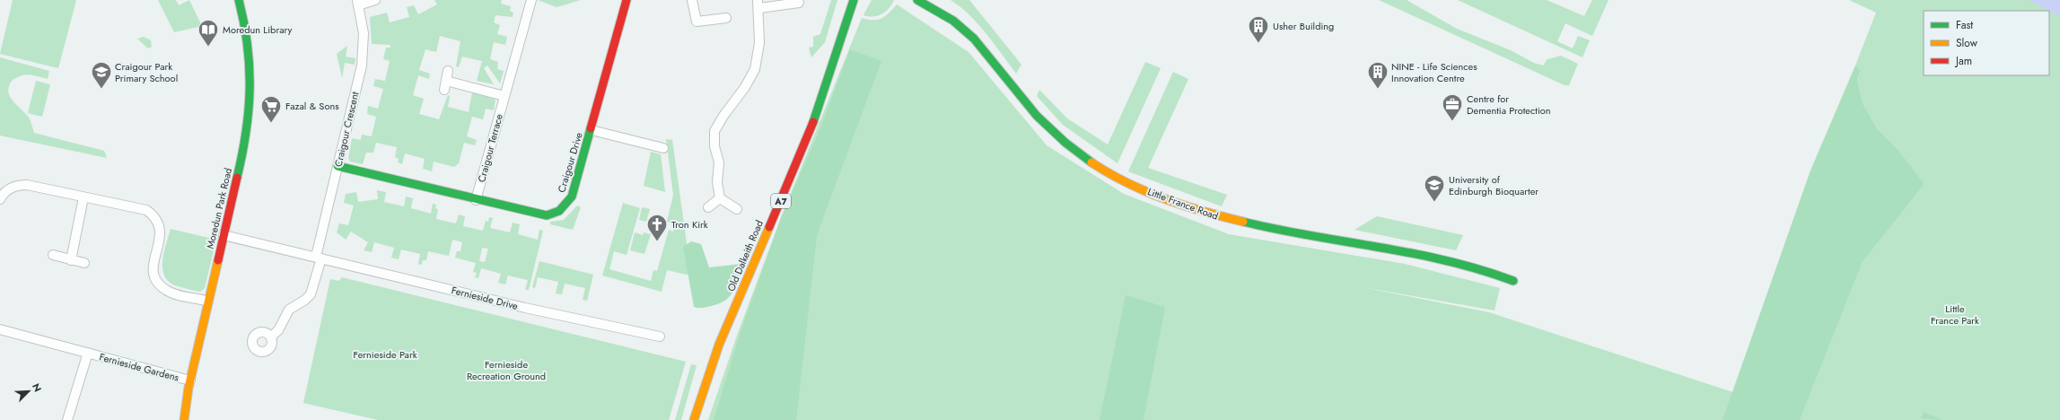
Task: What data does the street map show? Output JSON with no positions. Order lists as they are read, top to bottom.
{
  "streets": {
    "street": [
      "Craigour Crescent",
      "Craigour Terrace",
      "Craigour Drive",
      "A7",
      "Little France Road",
      "Moredun Park Road",
      "Old Dalkeith Road",
      "Fernieside Drive",
      "Fernieside Gardens"
    ]
  },
  "crossings": [
    ["Craigour Crescent", "Craigour Drive"],
    ["Craigour Crescent", "Fernieside Drive"],
    ["Craigour Terrace", "Craigour Drive"],
    ["Moredun Park Road", "Fernieside Drive"],
    ["Moredun Park Road", "Fernieside Gardens"]
  ],
  "parks": ["Little France Park", "Fernieside Park", "Fernieside Recreation Ground"],
  "places": {
    "building": ["Usher Building", "NINE - Life Sciences Innovation Centre"],
    "library": ["Moredun Library"],
    "school or university": ["Craigour Park Primary School", "University of Edinburgh Bioquarter"],
    "office": ["Centre for Dementia Protection"],
    "supermarket": ["Fazal & Sons"],
    "church": ["Tron Kirk"]
  },
  "legend": ["Fast", "Slow", "Jam"],
  "north": "top right"
}
